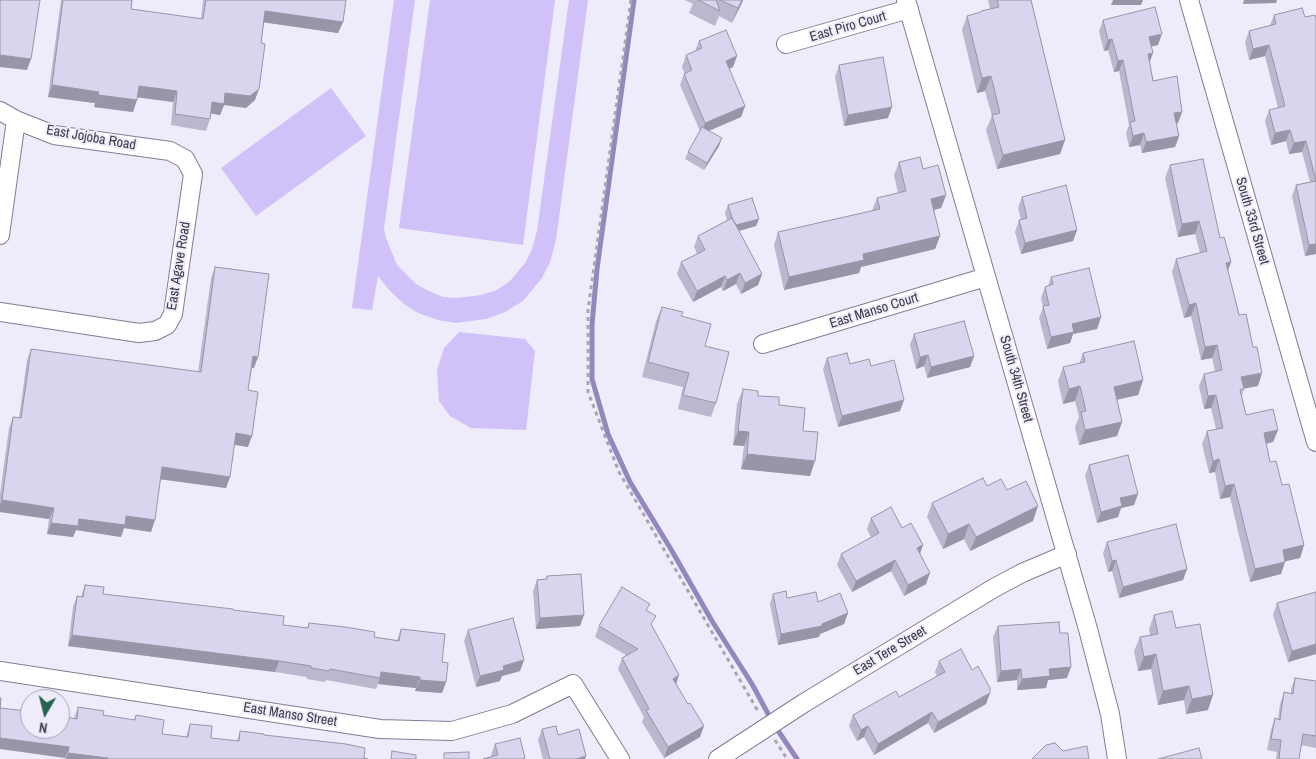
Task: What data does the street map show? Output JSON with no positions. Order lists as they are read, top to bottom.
{
  "streets": {
    "street": [
      "East Piro Court",
      "East Jojoba Road",
      "South 33rd Street",
      "East Agave Road",
      "East Manso Court",
      "South 34th Street",
      "East Tere Street",
      "East Manso Street"
    ]
  },
  "crossings": [
    ["East Piro Court", "South 34th Street"],
    ["East Jojoba Road", "East Agave Road"],
    ["East Manso Court", "South 34th Street"],
    ["South 34th Street", "East Tere Street"]
  ],
  "north": "bottom"
}
